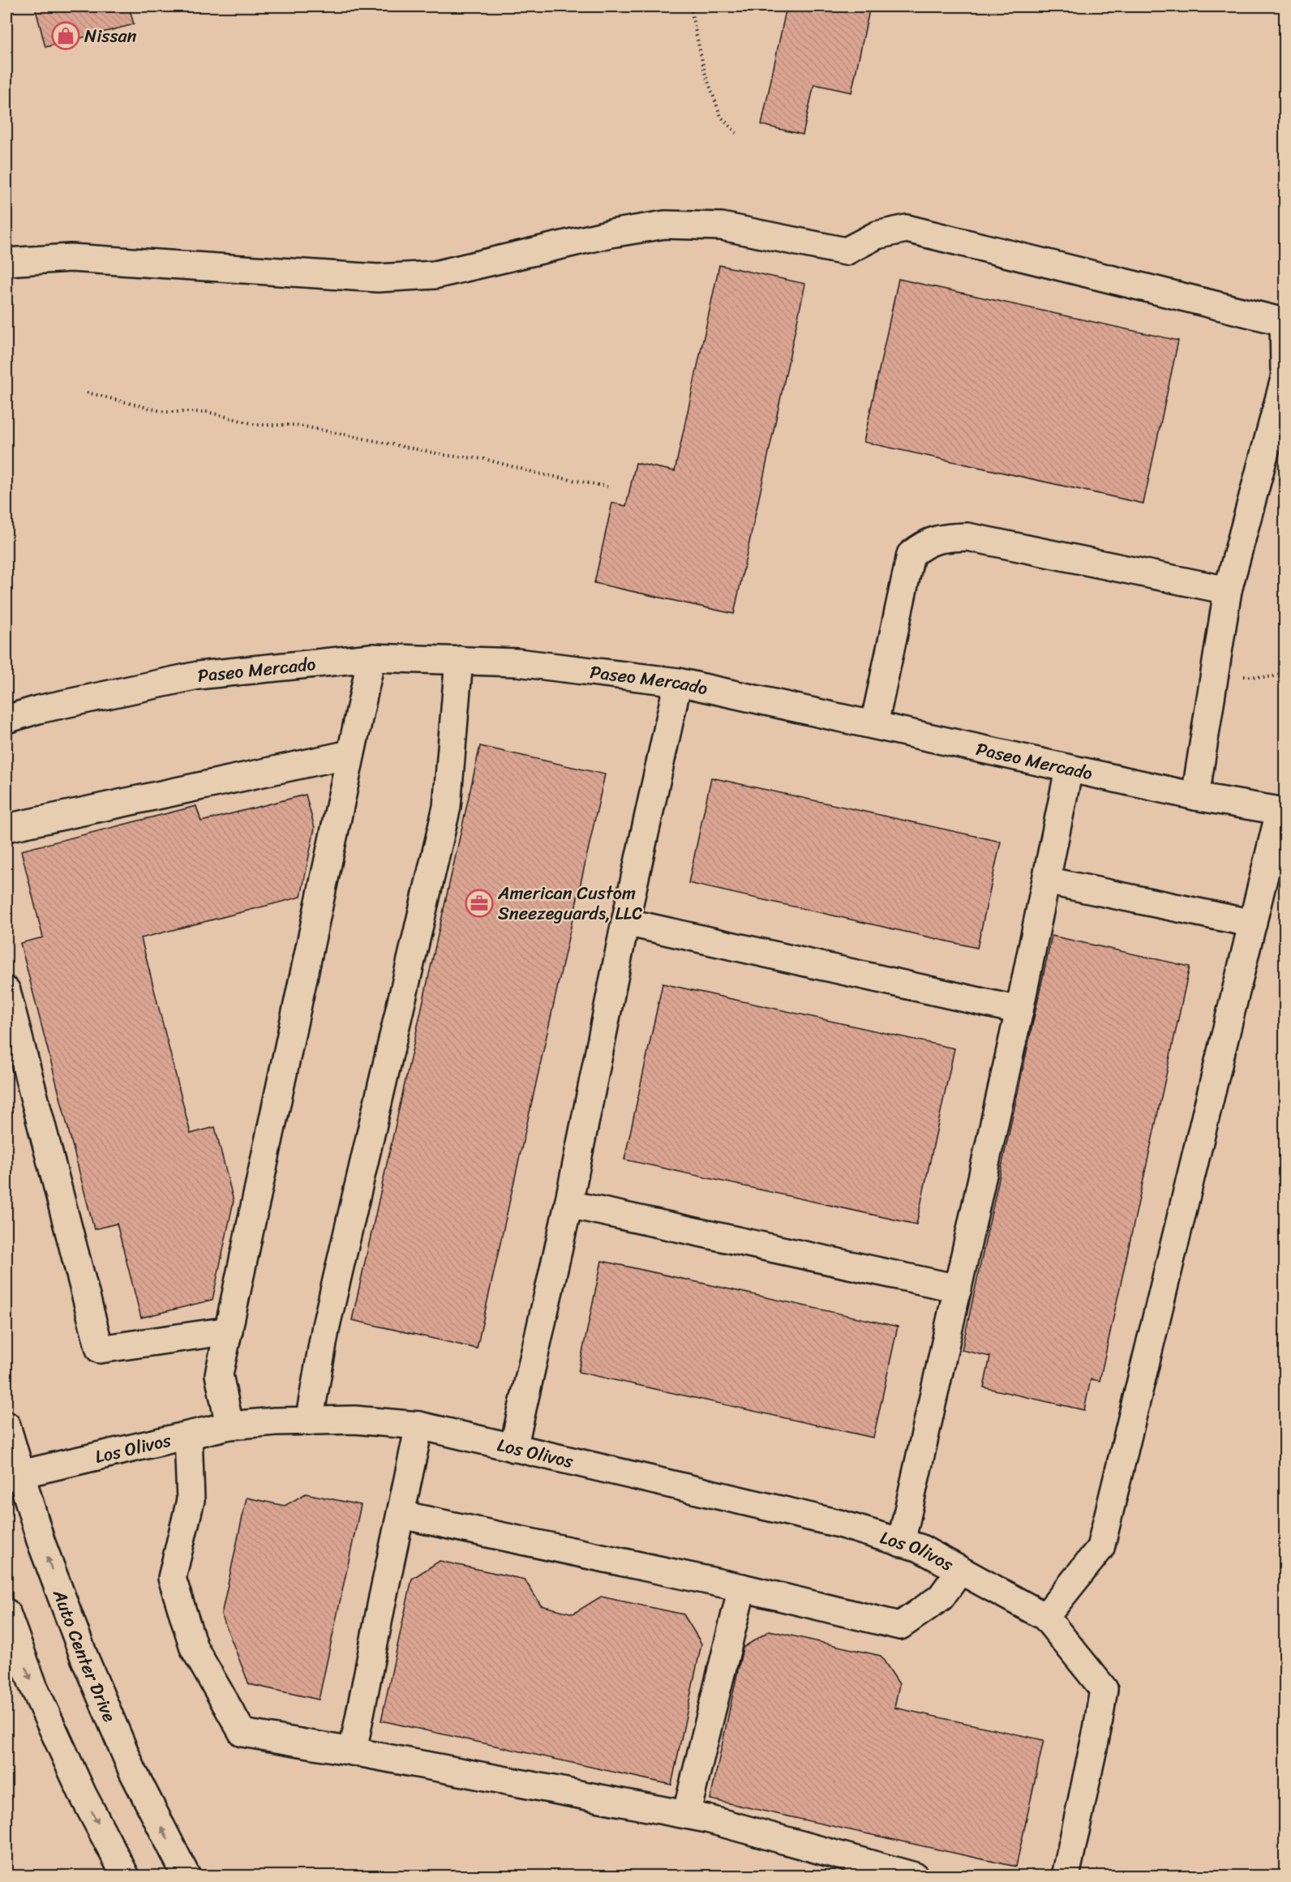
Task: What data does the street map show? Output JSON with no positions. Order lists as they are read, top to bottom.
{
  "streets": {
    "street": ["Paseo Mercado", "Los Olivos", "Auto Center Drive"]
  },
  "crossings": [
    ["Los Olivos", "Auto Center Drive"]
  ],
  "places": {
    "shop": ["Nissan"],
    "office": ["American Custom Sneezeguards, LLC"]
  }
}
